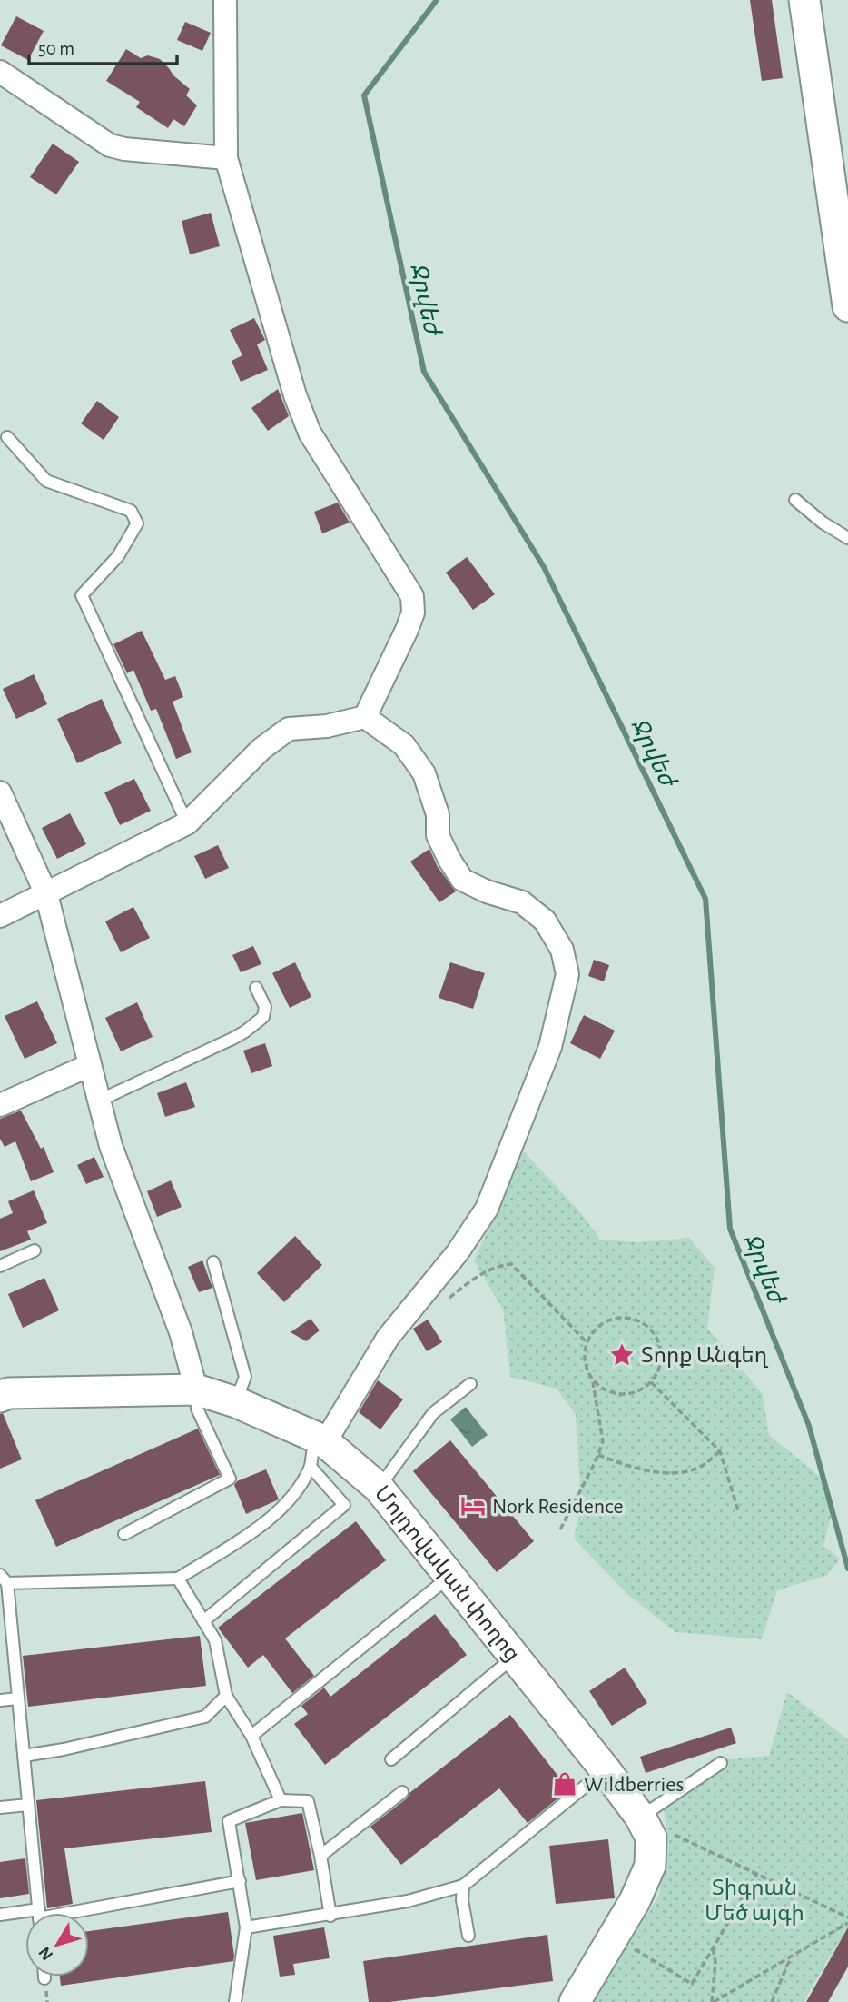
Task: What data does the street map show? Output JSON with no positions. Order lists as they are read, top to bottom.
{
  "streets": {
    "street": ["Մոլդովական փողոց"]
  },
  "water": ["Ջրվեժ"],
  "parks": ["Տիգրան Մեծ այգի"],
  "places": {
    "place": ["Տորք Անգեղ"],
    "hotel": ["Nork Residence"],
    "shop": ["Wildberries"]
  },
  "scale_bar": "50 m",
  "north": "bottom left"
}
